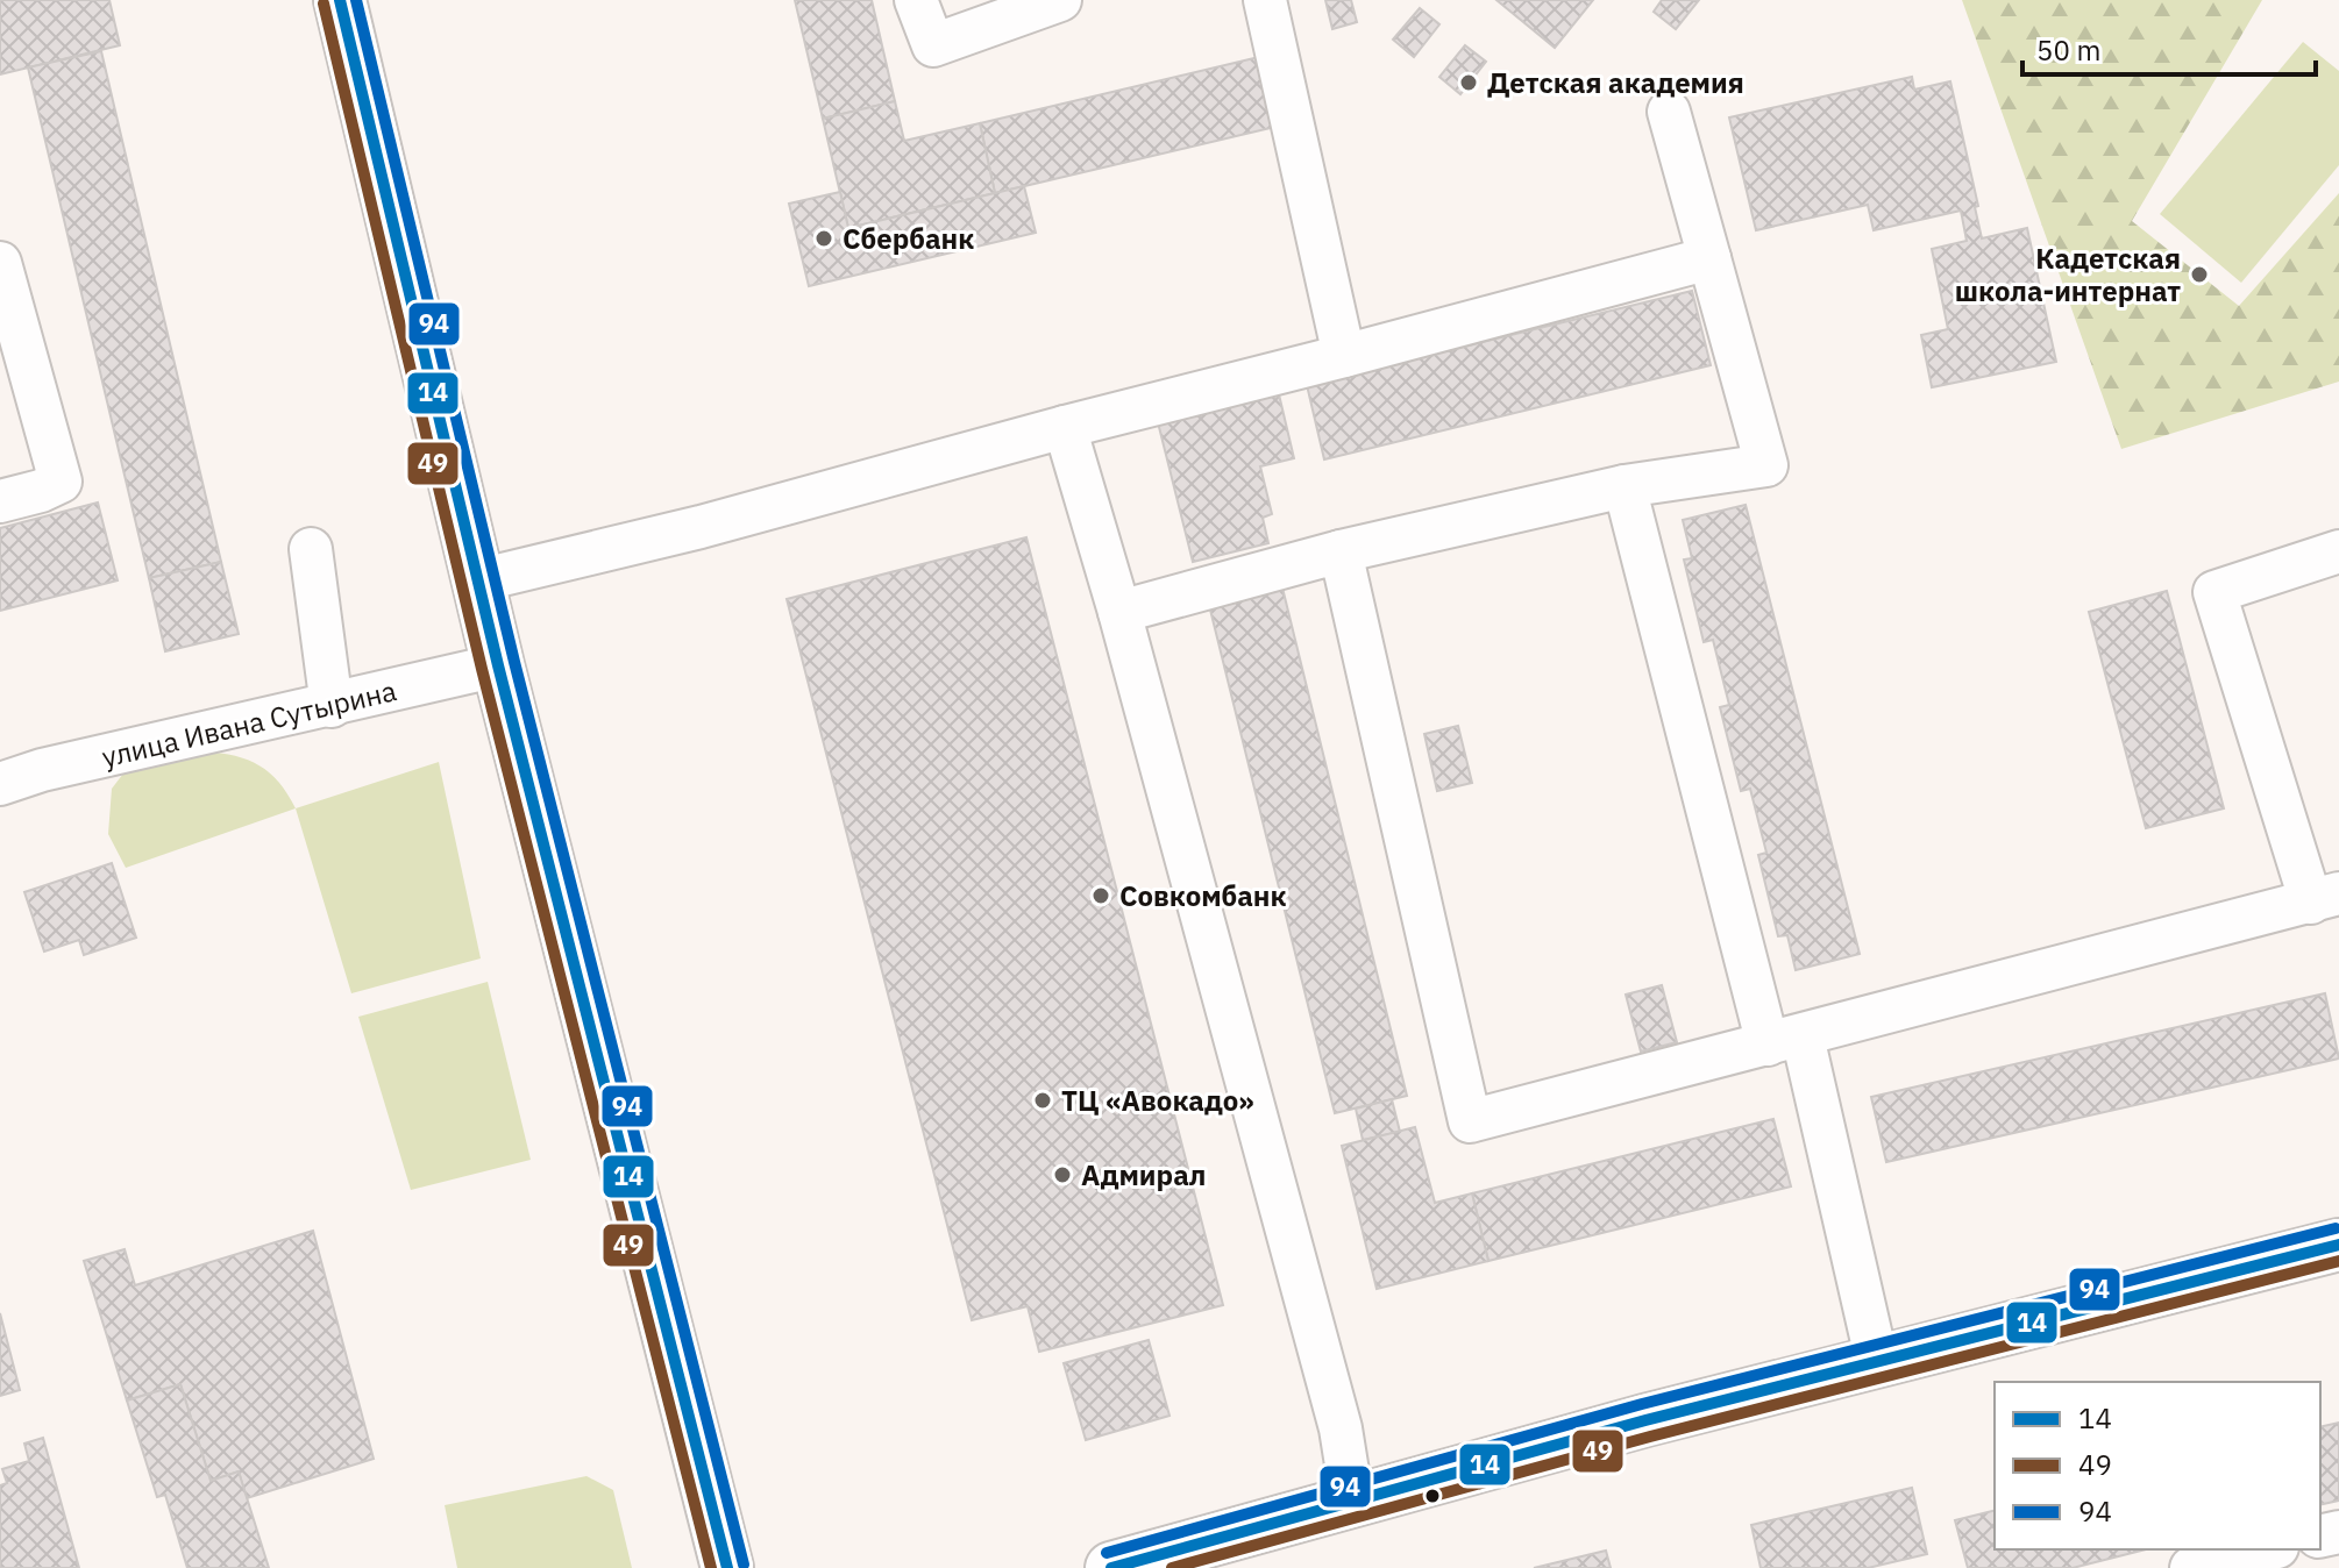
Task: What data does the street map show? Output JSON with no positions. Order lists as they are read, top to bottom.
{
  "streets": {
    "street": ["улица Ивана Сутырина"]
  },
  "places": [
    "Детская академия",
    "Сбербанк",
    "Кадетская школа-интернат",
    "Совкомбанк",
    "ТЦ «Авокадо»",
    "Адмирал"
  ],
  "lines": ["transit line 14", "transit line 94", "transit line 49"],
  "legend": ["14", "49", "94"],
  "scale_bar": "50 m"
}
